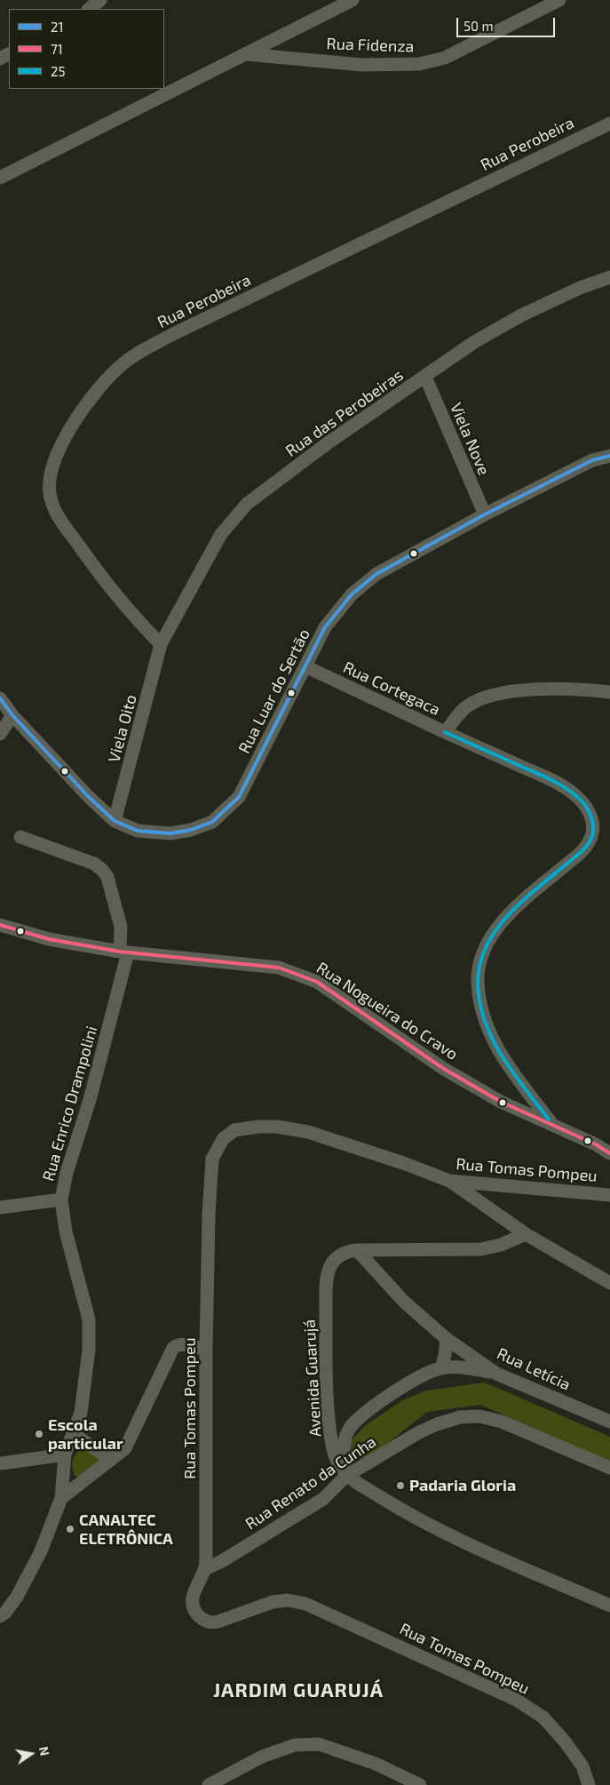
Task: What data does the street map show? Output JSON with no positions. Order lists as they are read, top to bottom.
{
  "streets": {
    "street": [
      "Rua Fidenza",
      "Rua Perobeira",
      "Rua das Perobeiras",
      "Viela Nove",
      "Rua Cortegaca",
      "Rua Luar do Sertão",
      "Viela Oito",
      "Rua Nogueira do Cravo",
      "Rua Enrico Drampolini",
      "Rua Tomas Pompeu",
      "Rua Letícia",
      "Avenida Guarujá",
      "Rua Renato da Cunha"
    ]
  },
  "crossings": [
    ["Rua Perobeira", "Rua das Perobeiras"],
    ["Rua Perobeira", "Viela Oito"],
    ["Rua das Perobeiras", "Viela Nove"],
    ["Rua das Perobeiras", "Viela Oito"],
    ["Viela Nove", "Rua Luar do Sertão"],
    ["Rua Cortegaca", "Rua Luar do Sertão"],
    ["Rua Luar do Sertão", "Viela Oito"],
    ["Rua Nogueira do Cravo", "Rua Enrico Drampolini"],
    ["Rua Tomas Pompeu", "Rua Renato da Cunha"],
    ["Rua Letícia", "Avenida Guarujá"],
    ["Avenida Guarujá", "Rua Renato da Cunha"]
  ],
  "districts": ["JARDIM GUARUJÁ"],
  "places": ["Escola particular", "Padaria Gloria", "CANALTEC ELETRÔNICA"],
  "lines": ["transit line 21", "transit line 25", "transit line 71"],
  "legend": ["21", "71", "25"],
  "scale_bar": "50 m",
  "north": "right"
}
